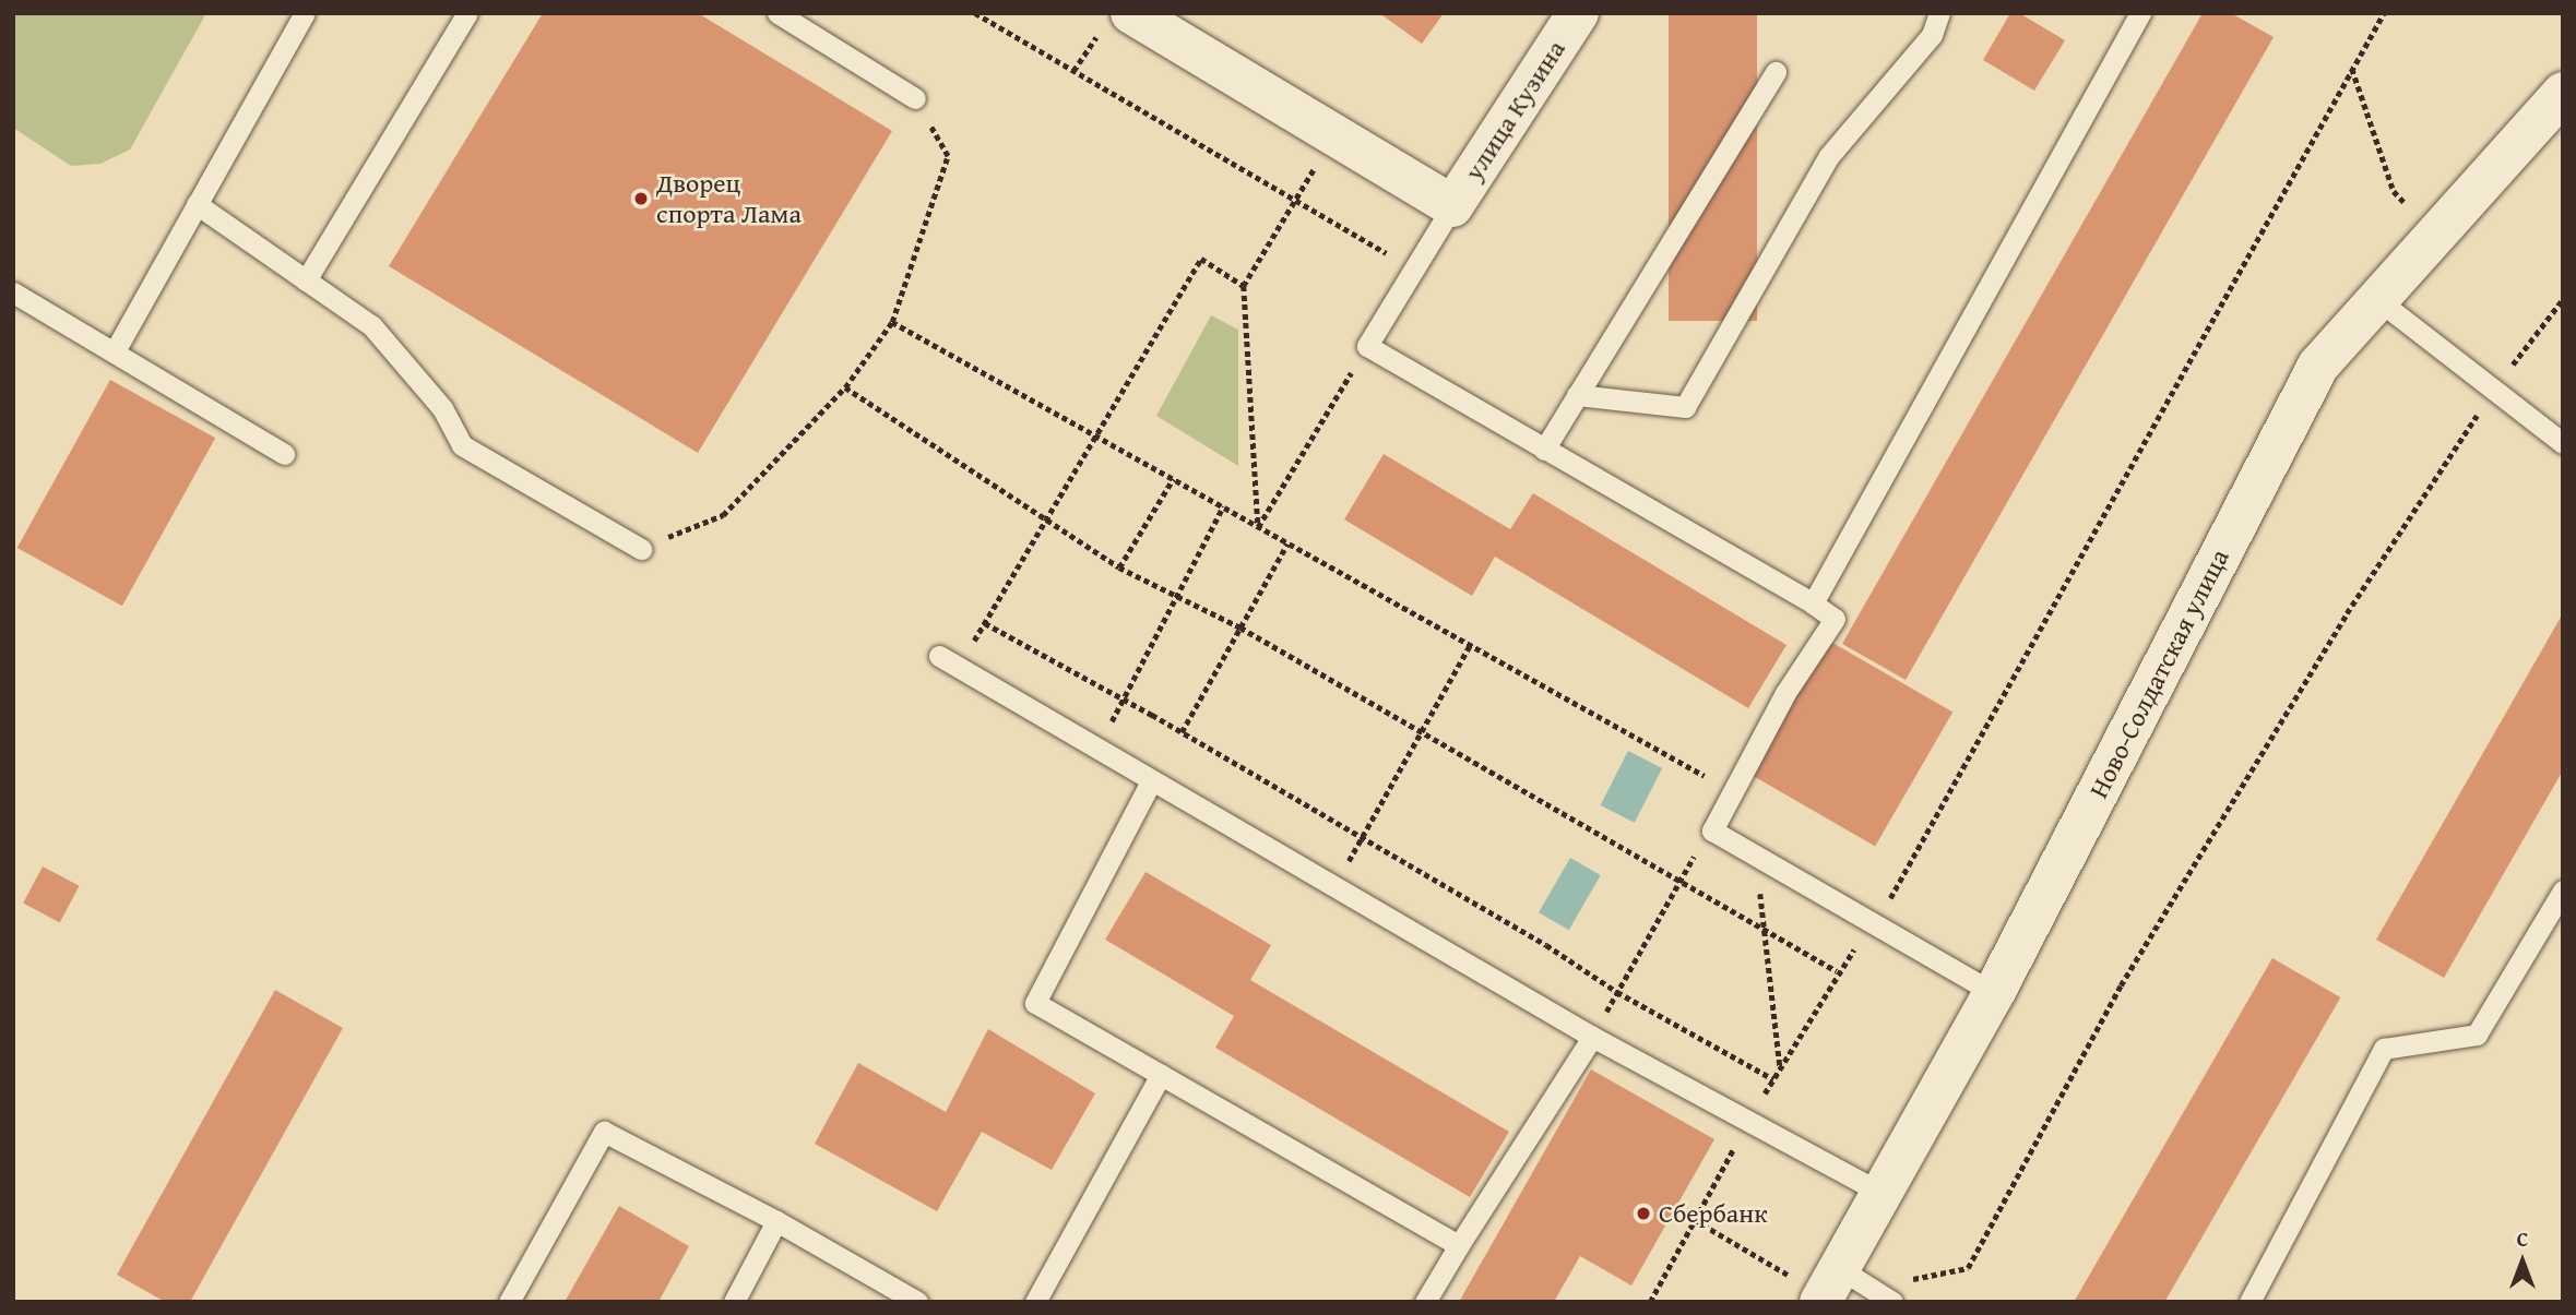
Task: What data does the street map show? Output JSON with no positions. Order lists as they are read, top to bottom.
{
  "streets": {
    "main road": ["улица Кузина", "Ново-Солдатская улица"]
  },
  "places": ["Дворец спорта Лама", "Сбербанк"],
  "north": "top"
}
